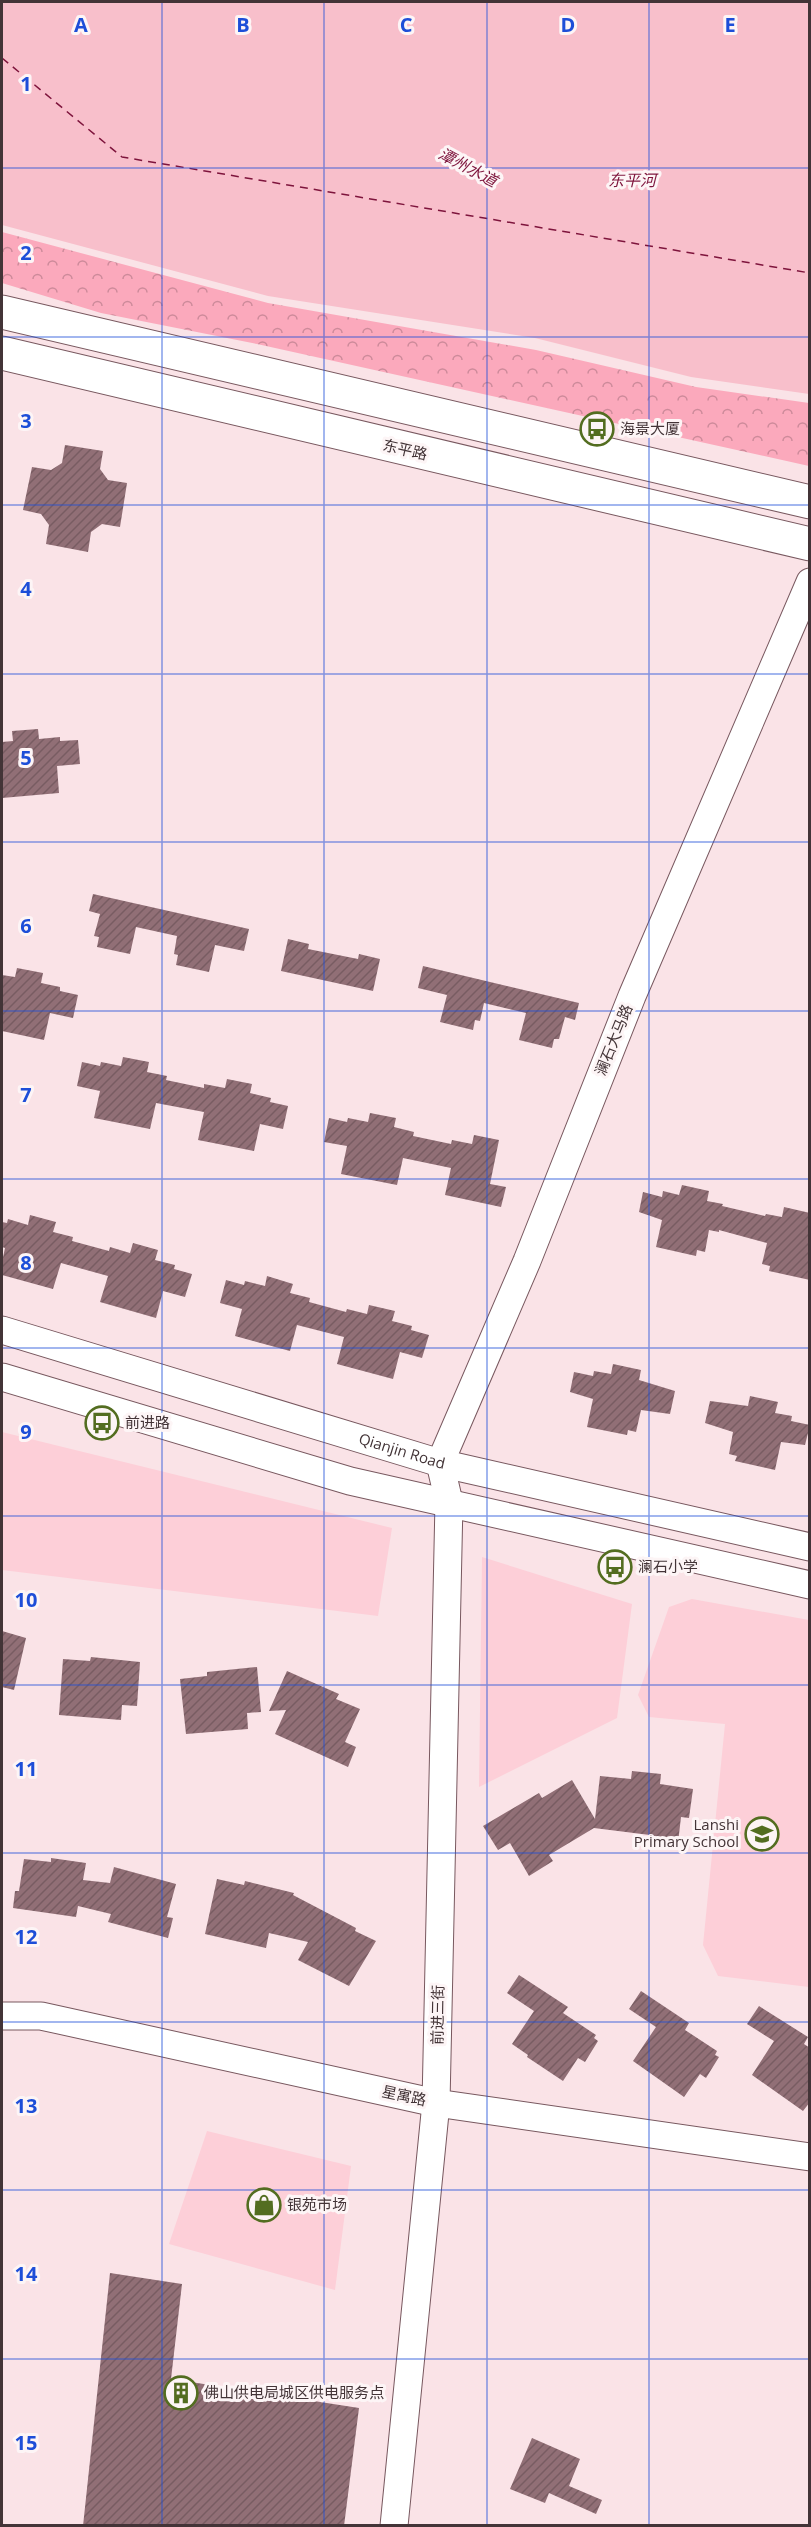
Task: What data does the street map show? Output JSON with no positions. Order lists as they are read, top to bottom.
{
  "streets": {
    "main road": ["东平路"],
    "street": [
      "澜石大马路",
      "Qianjin Road",
      "前进三街",
      "星寓路"
    ]
  },
  "crossings": [
    ["澜石大马路", "Qianjin Road"],
    ["前进三街", "星寓路"]
  ],
  "water": ["潭州水道", "东平河"],
  "places": {
    "bus stop": ["海景大厦", "前进路", "澜石小学"],
    "school or university": ["Lanshi Primary School"],
    "shop": ["银苑市场"],
    "building": ["佛山供电局城区供电服务点"]
  },
  "grid": {
    "columns": [
      "A",
      "B",
      "C",
      "D",
      "E"
    ],
    "rows": [
      "1",
      "2",
      "3",
      "4",
      "5",
      "6",
      "7",
      "8",
      "9",
      "10",
      "11",
      "12",
      "13",
      "14",
      "15"
    ]
  }
}
